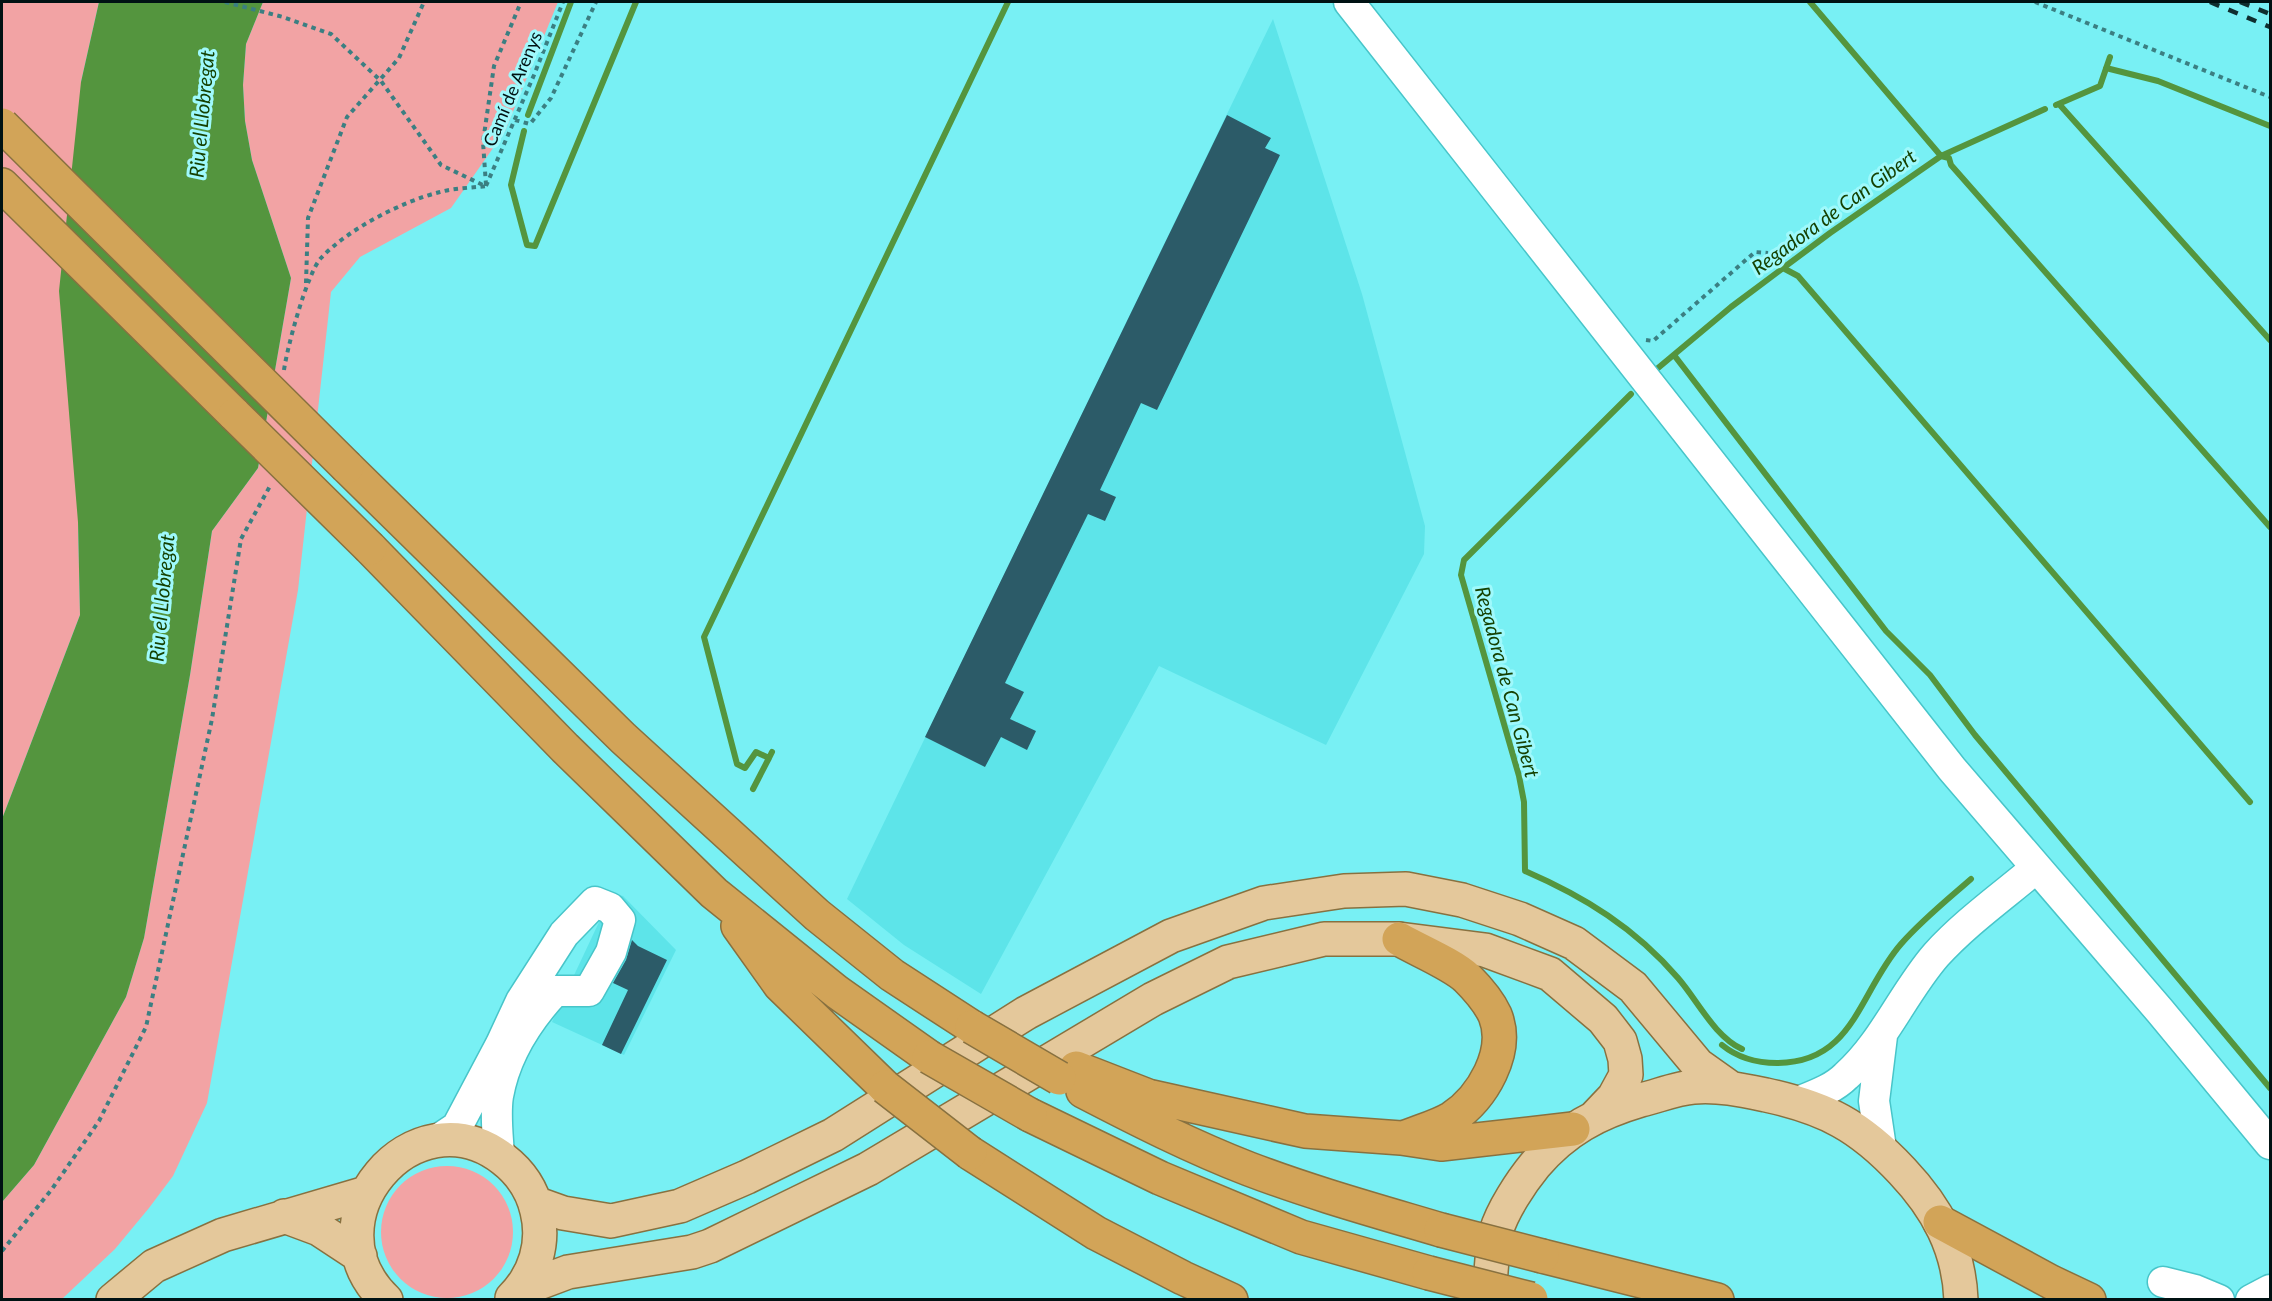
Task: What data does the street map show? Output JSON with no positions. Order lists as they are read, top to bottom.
{
  "streets": {
    "path": ["Camí de Arenys"]
  },
  "water": ["Riu el Llobregat", "Regadora de Can Gibert"]
}
